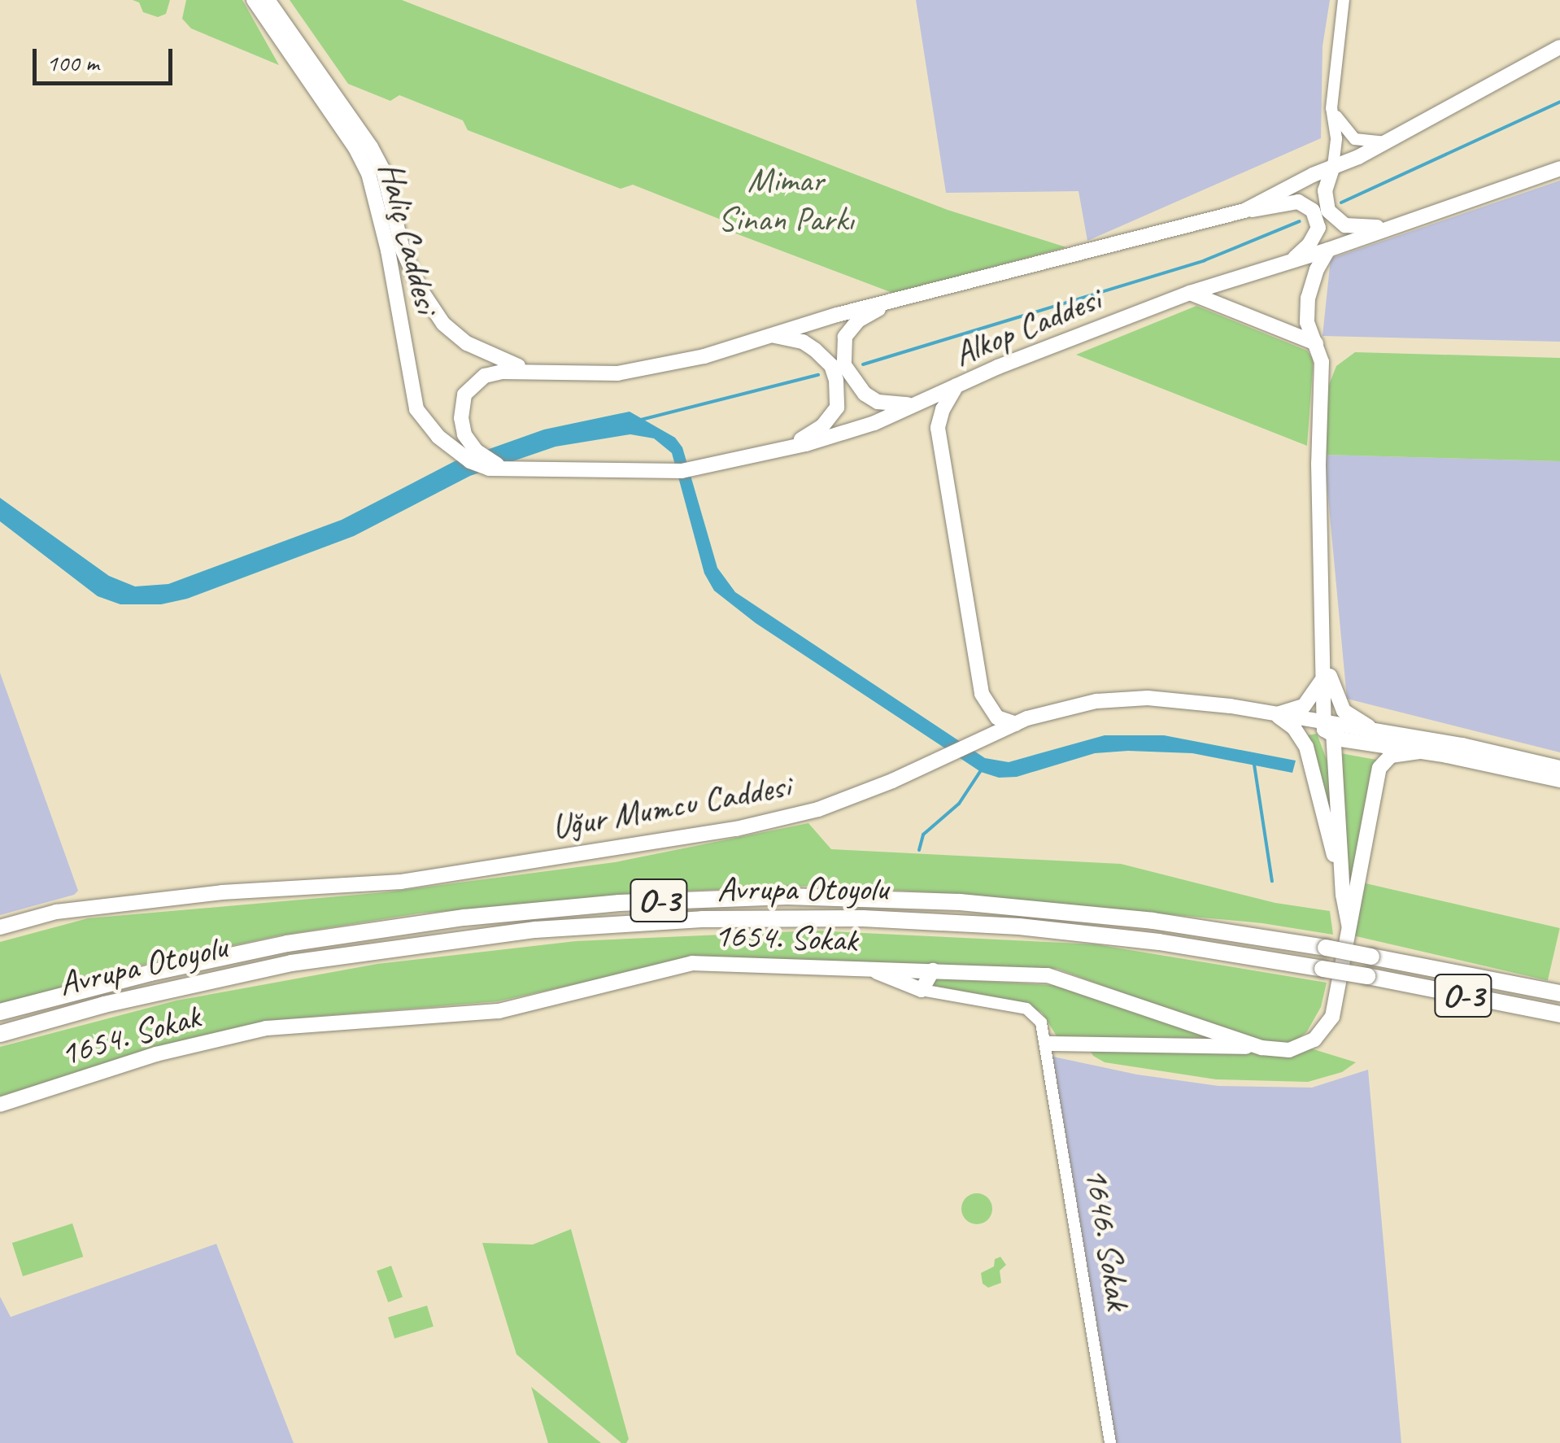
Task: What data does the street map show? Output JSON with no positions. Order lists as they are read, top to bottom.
{
  "streets": {
    "highway": ["Avrupa Otoyolu", "O-3"],
    "main road": [
      "Haliç Caddesi",
      "Alkop Caddesi",
      "Uğur Mumcu Caddesi",
      "1654. Sokak"
    ],
    "street": ["1646. Sokak"]
  },
  "crossings": [
    ["Haliç Caddesi", "Alkop Caddesi"],
    ["Alkop Caddesi", "1654. Sokak"],
    ["Uğur Mumcu Caddesi", "1654. Sokak"]
  ],
  "parks": ["Mimar Sinan Parkı"],
  "scale_bar": "100 m"
}
